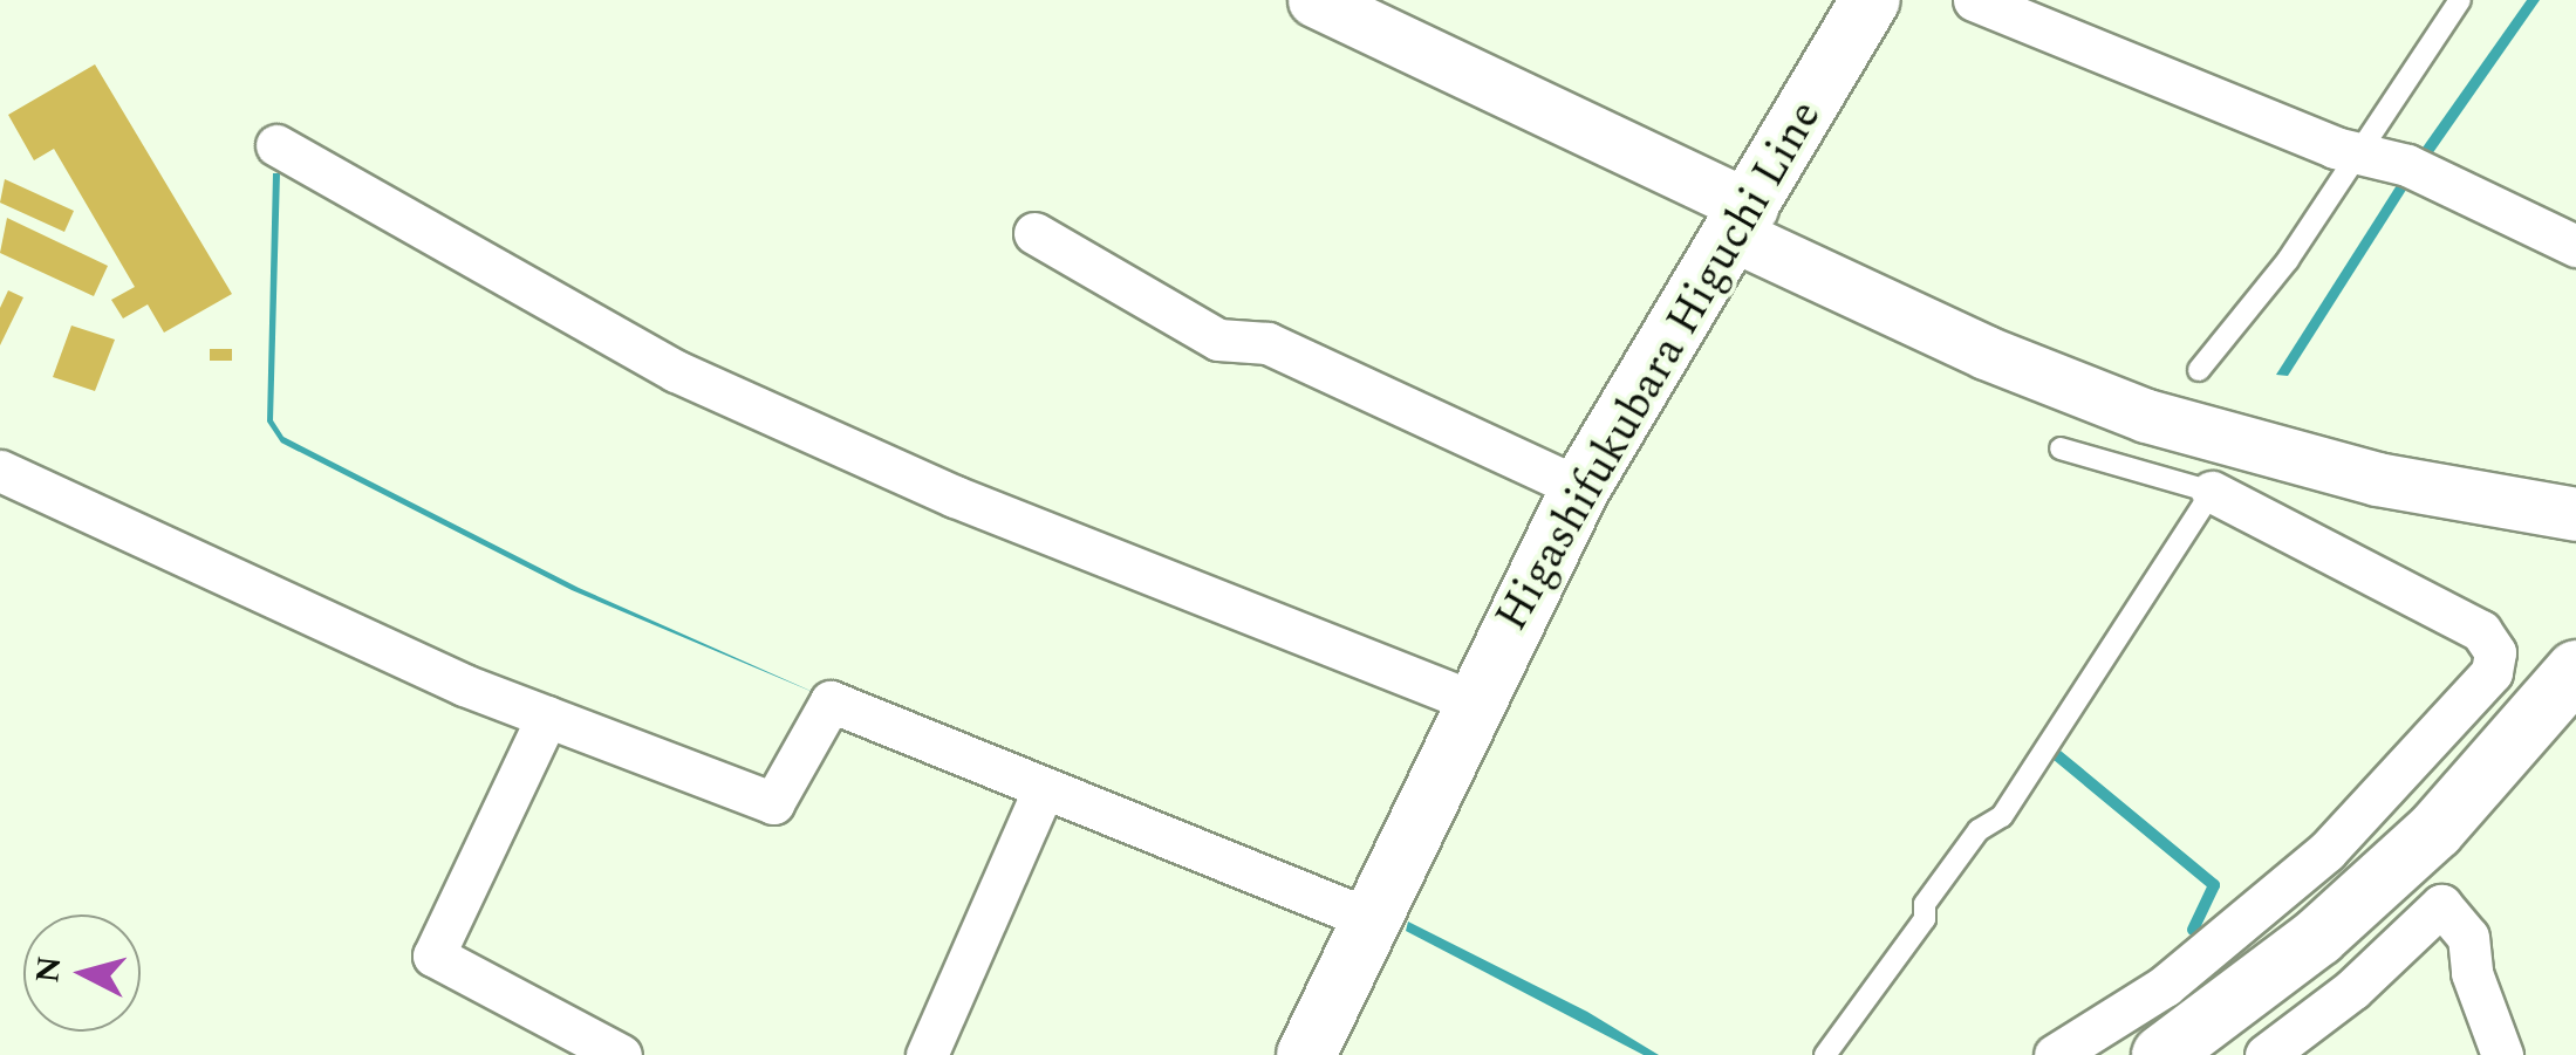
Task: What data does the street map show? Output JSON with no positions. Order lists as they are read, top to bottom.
{
  "streets": {
    "main road": ["Higashifukubara Higuchi Line"]
  },
  "north": "left"
}
